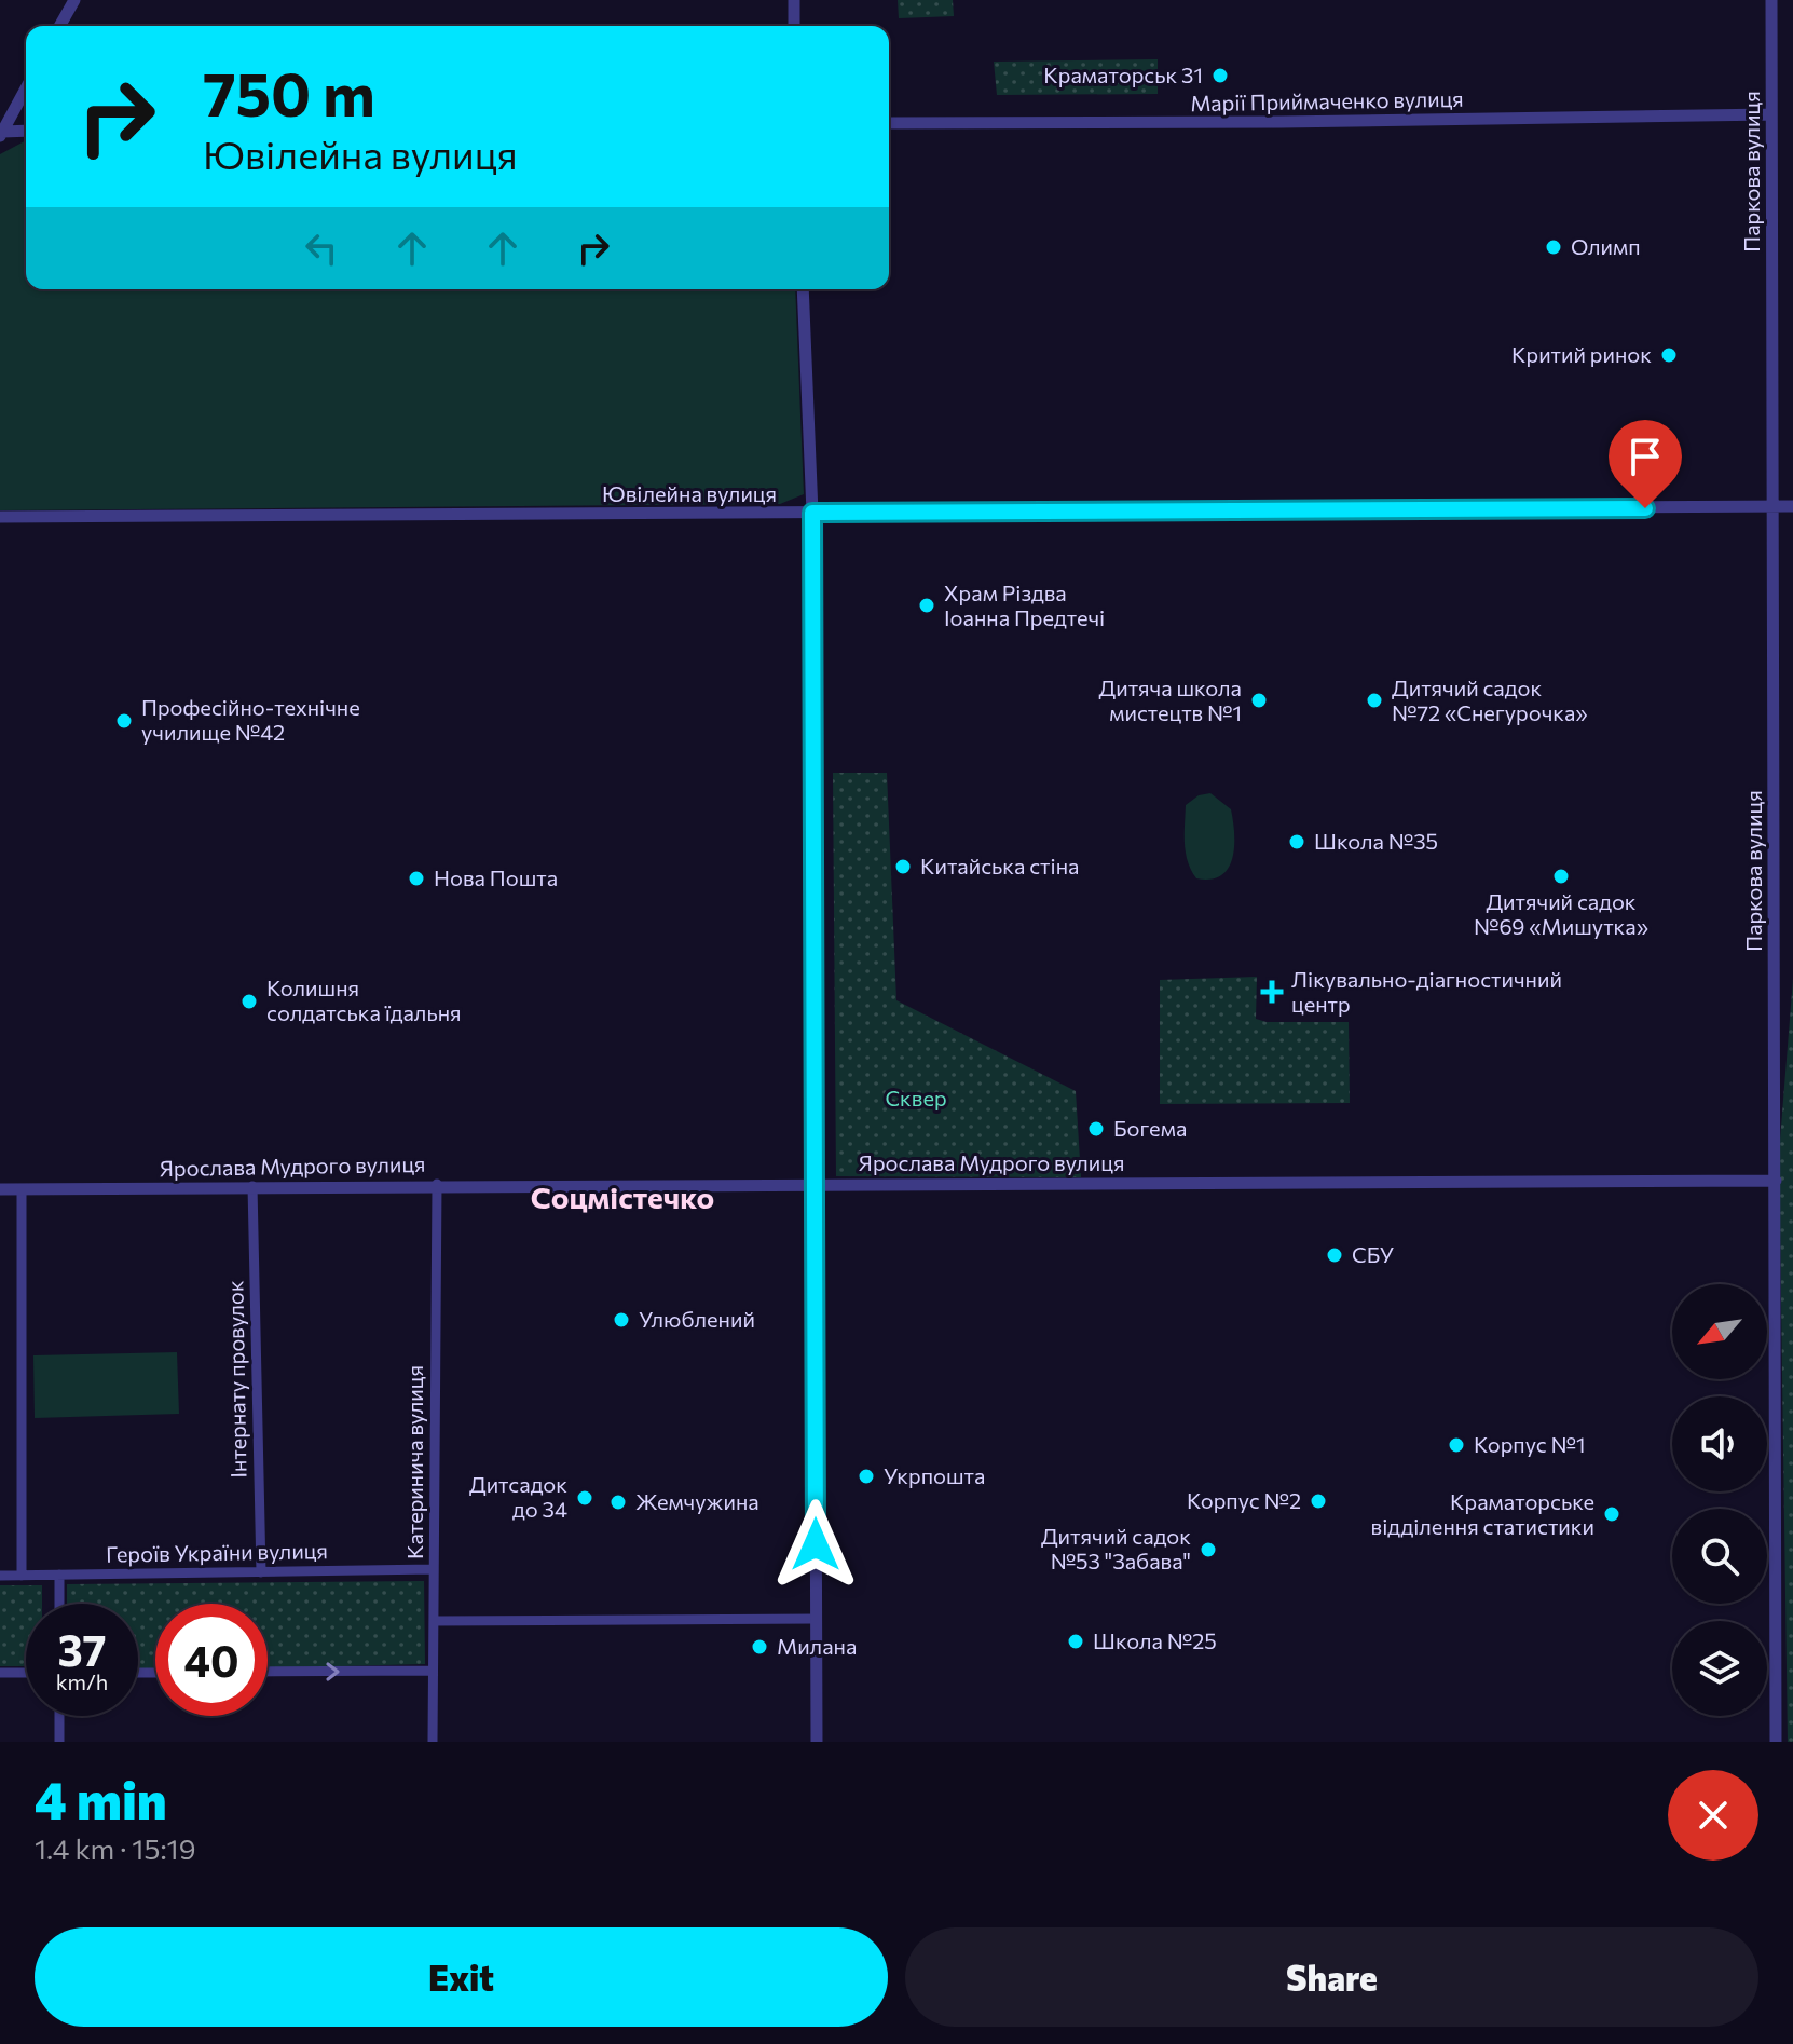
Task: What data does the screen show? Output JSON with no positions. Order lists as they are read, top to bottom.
{
  "streets": {
    "street": [
      "Марії Приймаченко вулиця",
      "Паркова вулиця",
      "Ювілейна вулиця",
      "Ярослава Мудрого вулиця",
      "Інтернату провулок",
      "Катеринича вулиця",
      "Героїв України вулиця"
    ]
  },
  "crossings": [
    ["Марії Приймаченко вулиця", "Паркова вулиця"],
    ["Паркова вулиця", "Ювілейна вулиця"],
    ["Паркова вулиця", "Ярослава Мудрого вулиця"],
    ["Ярослава Мудрого вулиця", "Інтернату провулок"],
    ["Ярослава Мудрого вулиця", "Катеринича вулиця"],
    ["Інтернату провулок", "Героїв України вулиця"],
    ["Катеринича вулиця", "Героїв України вулиця"]
  ],
  "districts": ["Соцмістечко"],
  "parks": ["Сквер"],
  "places": {
    "other": [
      "Краматорськ 31",
      "Олимп",
      "Критий ринок",
      "Храм Різдва Іоанна Предтечі",
      "Дитяча школа мистецтв №1",
      "Дитячий садок №72 «Снегурочка»",
      "Професійно-технічне училище №42",
      "Школа №35",
      "Китайська стіна",
      "Дитячий садок №69 «Мишутка»",
      "Нова Пошта",
      "Колишня солдатська їдальня",
      "Богема",
      "СБУ",
      "Улюблений",
      "Корпус №1",
      "Укрпошта",
      "Дитсадок до 34",
      "Корпус №2",
      "Жемчужина",
      "Краматорське відділення статистики",
      "Дитячий садок №53 \"Забава\"",
      "Школа №25",
      "Милана"
    ],
    "health": ["Лікувально-діагностичний центр"]
  },
  "north": "bottom left",
  "page": {
    "turn": ["750 m", "Ювілейна вулиця"],
    "speed": "37 km/h",
    "limit": "40",
    "heading": ["4 min", "1.4 km · 15:19"],
    "buttons": ["Exit", "Share"]
  }
}
